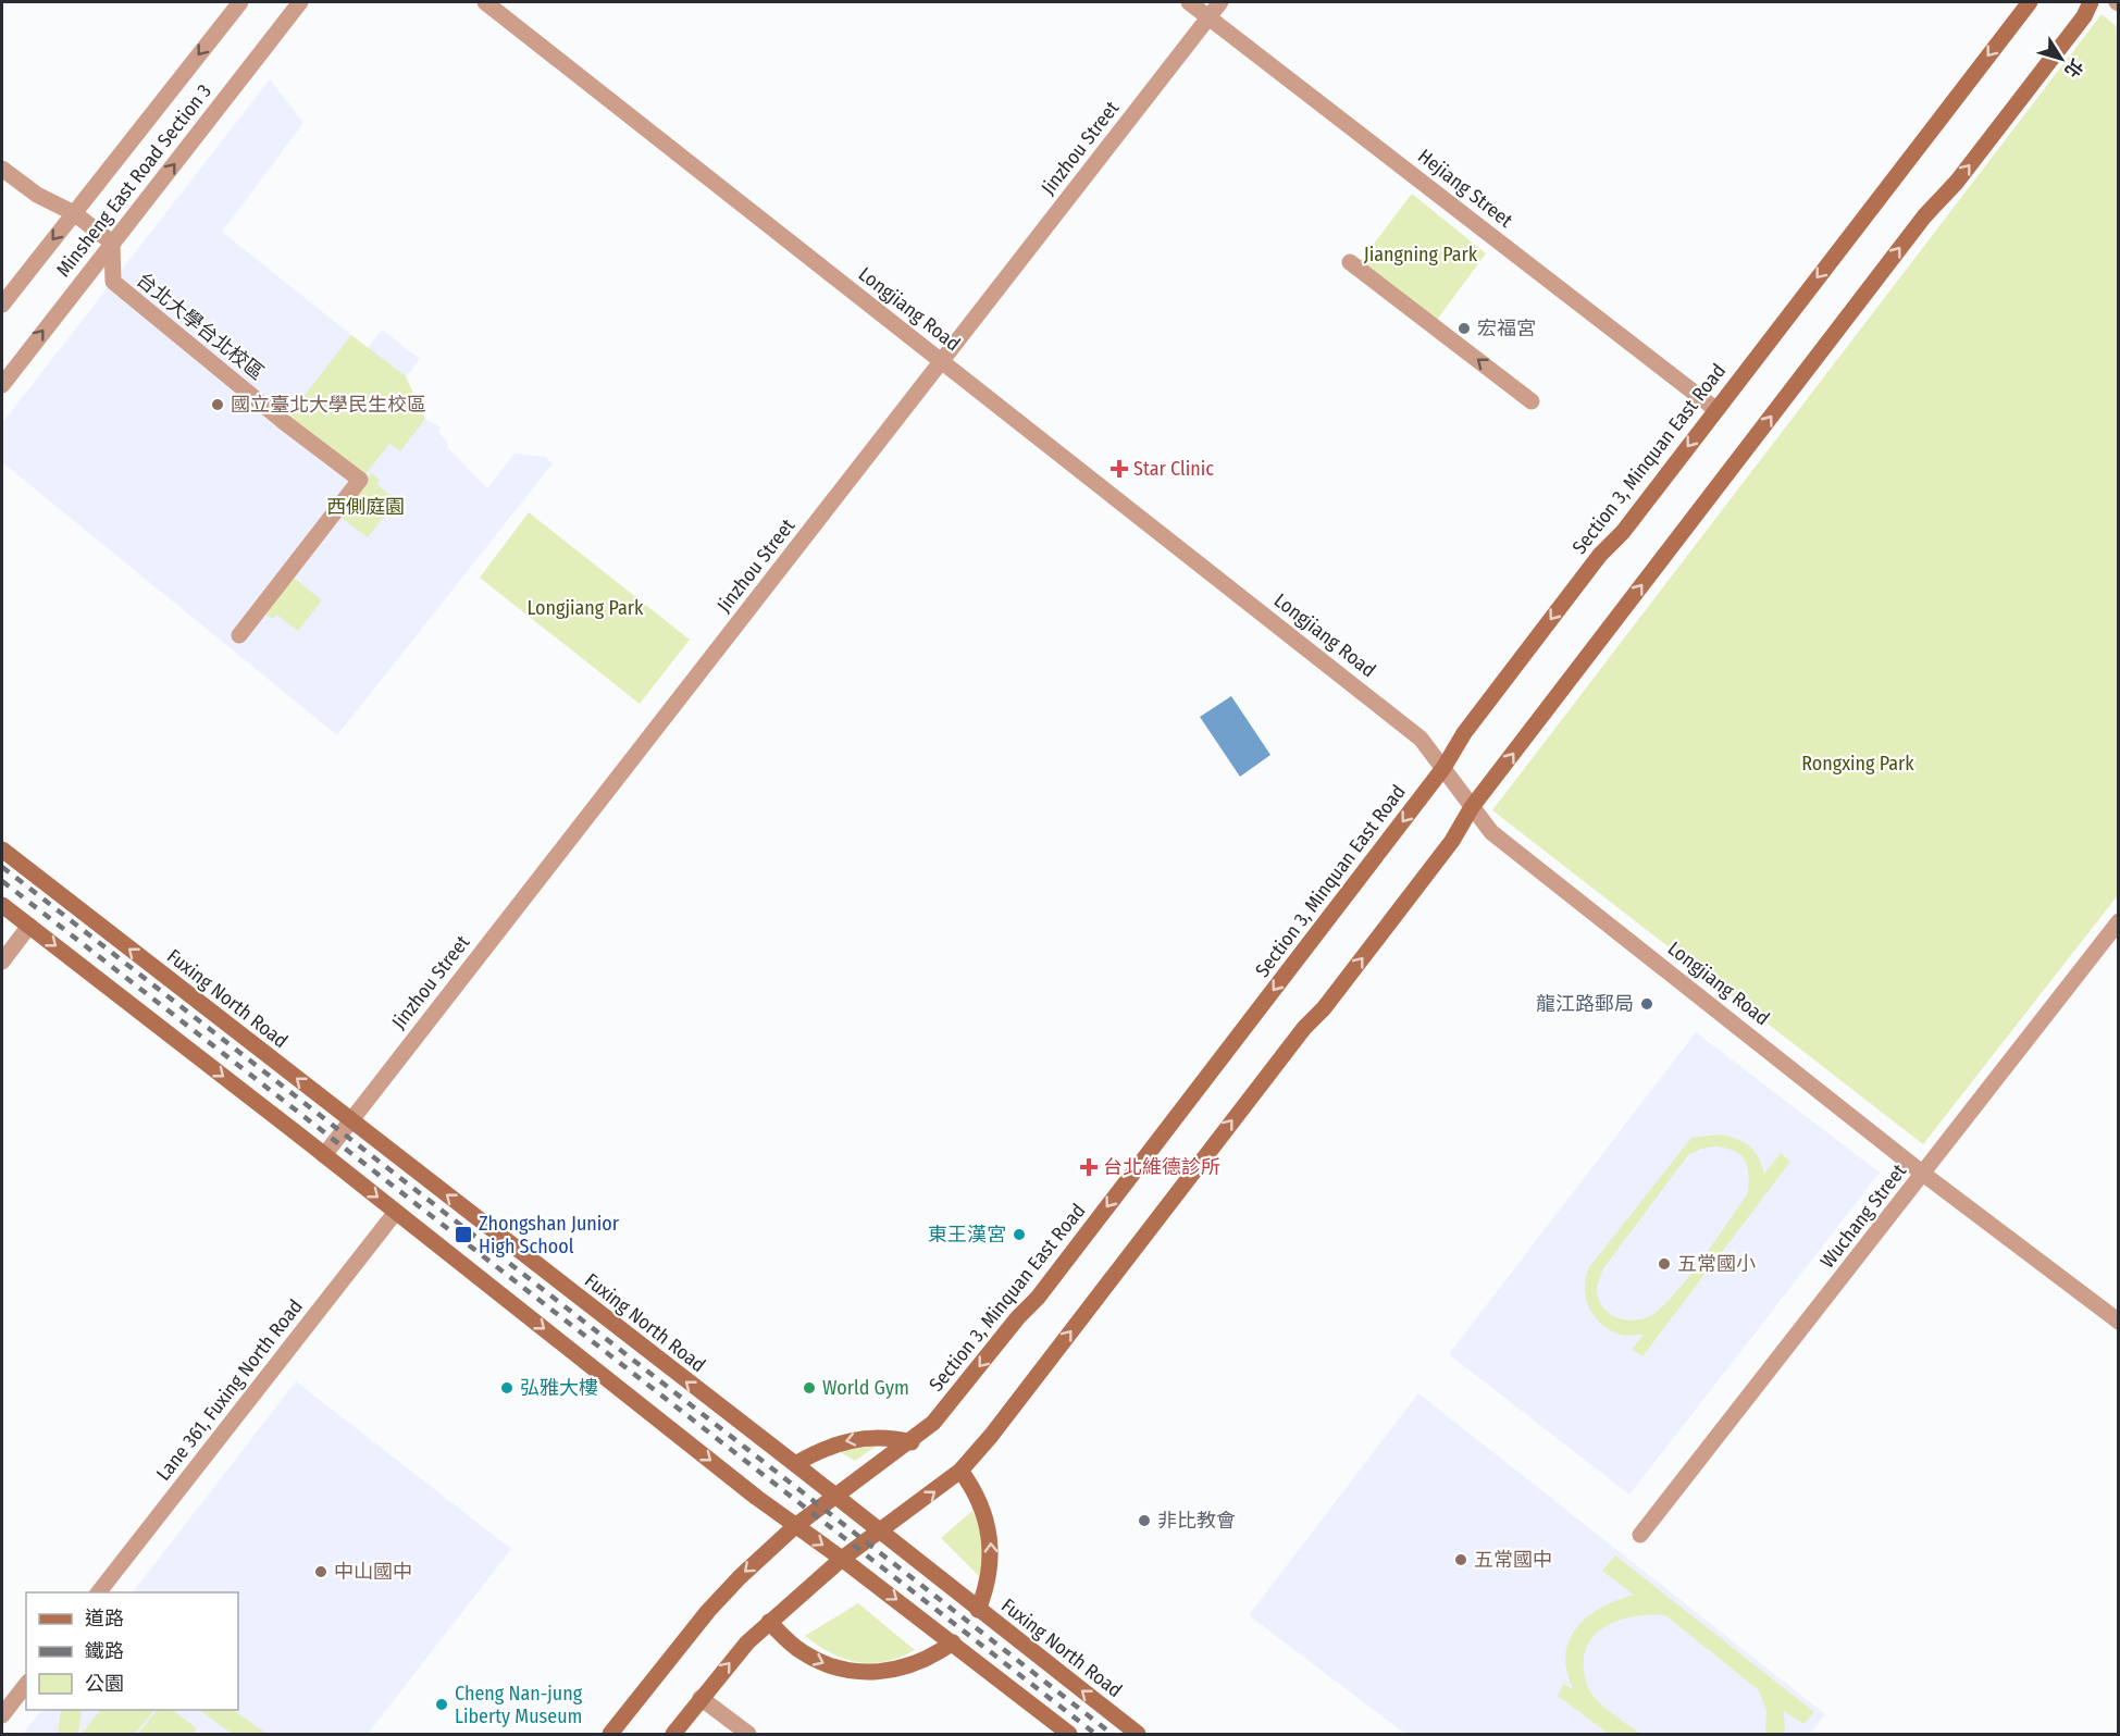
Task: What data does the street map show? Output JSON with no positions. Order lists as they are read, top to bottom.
{
  "streets": {
    "main road": ["Section 3, Minquan East Road", "Fuxing North Road"],
    "street": [
      "Jinzhou Street",
      "Minsheng East Road Section 3",
      "Hejiang Street",
      "Longjiang Road",
      "台北大學台北校區",
      "Wuchang Street",
      "Lane 361, Fuxing North Road"
    ]
  },
  "crossings": [
    ["Jinzhou Street", "Hejiang Street"],
    ["Jinzhou Street", "Longjiang Road"],
    ["Jinzhou Street", "Fuxing North Road"],
    ["Minsheng East Road Section 3", "台北大學台北校區"],
    ["Hejiang Street", "Section 3, Minquan East Road"],
    ["Longjiang Road", "Section 3, Minquan East Road"],
    ["Longjiang Road", "Wuchang Street"],
    ["Section 3, Minquan East Road", "Fuxing North Road"]
  ],
  "parks": [
    "Jiangning Park",
    "西側庭園",
    "Longjiang Park",
    "Rongxing Park"
  ],
  "places": {
    "other": [
      "宏福宮",
      "國立臺北大學民生校區",
      "龍江路郵局",
      "東王漢宮",
      "五常國小",
      "弘雅大樓",
      "World Gym",
      "非比教會",
      "五常國中",
      "中山國中",
      "Cheng Nan-jung Liberty Museum"
    ],
    "health": ["Star Clinic", "台北維德診所"],
    "transit": ["Zhongshan Junior High School"]
  },
  "legend": ["道路", "鐵路", "公園"],
  "north": "bottom right"
}
